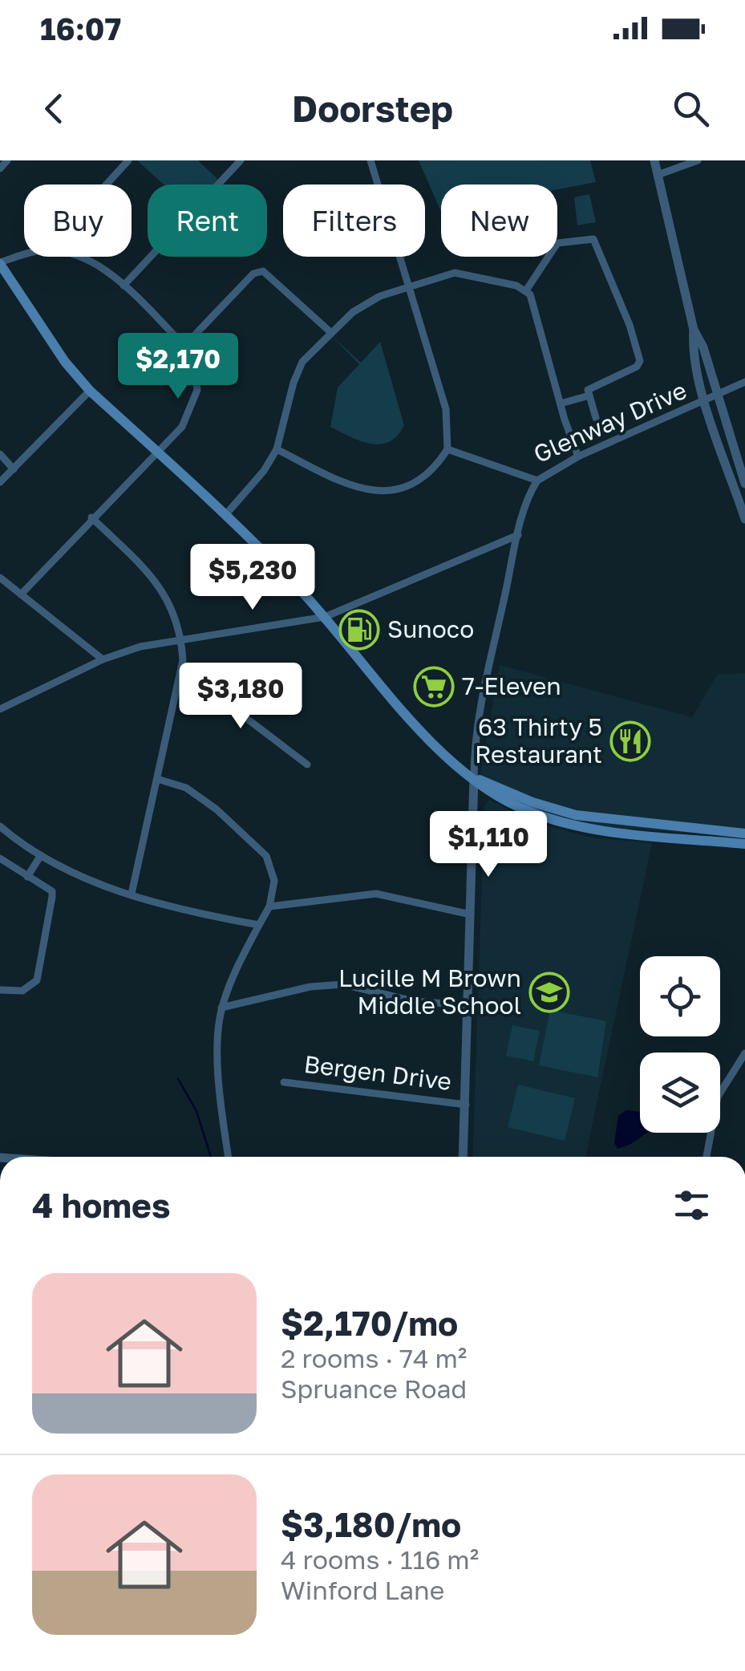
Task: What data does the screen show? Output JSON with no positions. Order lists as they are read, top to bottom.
{
  "streets": {
    "street": ["Glenway Drive", "Bergen Drive"]
  },
  "places": {
    "fuel station": ["Sunoco"],
    "supermarket": ["7-Eleven"],
    "restaurant": ["63 Thirty 5 Restaurant"],
    "school or university": ["Lucille M Brown Middle School"]
  },
  "page": {
    "status": "16:07",
    "header": "Doorstep",
    "chip": [
      "Buy",
      "Rent",
      "Filters",
      "New"
    ],
    "price": [
      "$2,170",
      "$5,230",
      "$3,180",
      "$1,110"
    ],
    "heading": "4 homes",
    "list": [
      {
        "name": "$2,170/mo",
        "note": "2 rooms · 74 m² · Spruance Road"
      },
      {
        "name": "$3,180/mo",
        "note": "4 rooms · 116 m² · Winford Lane"
      }
    ]
  }
}
